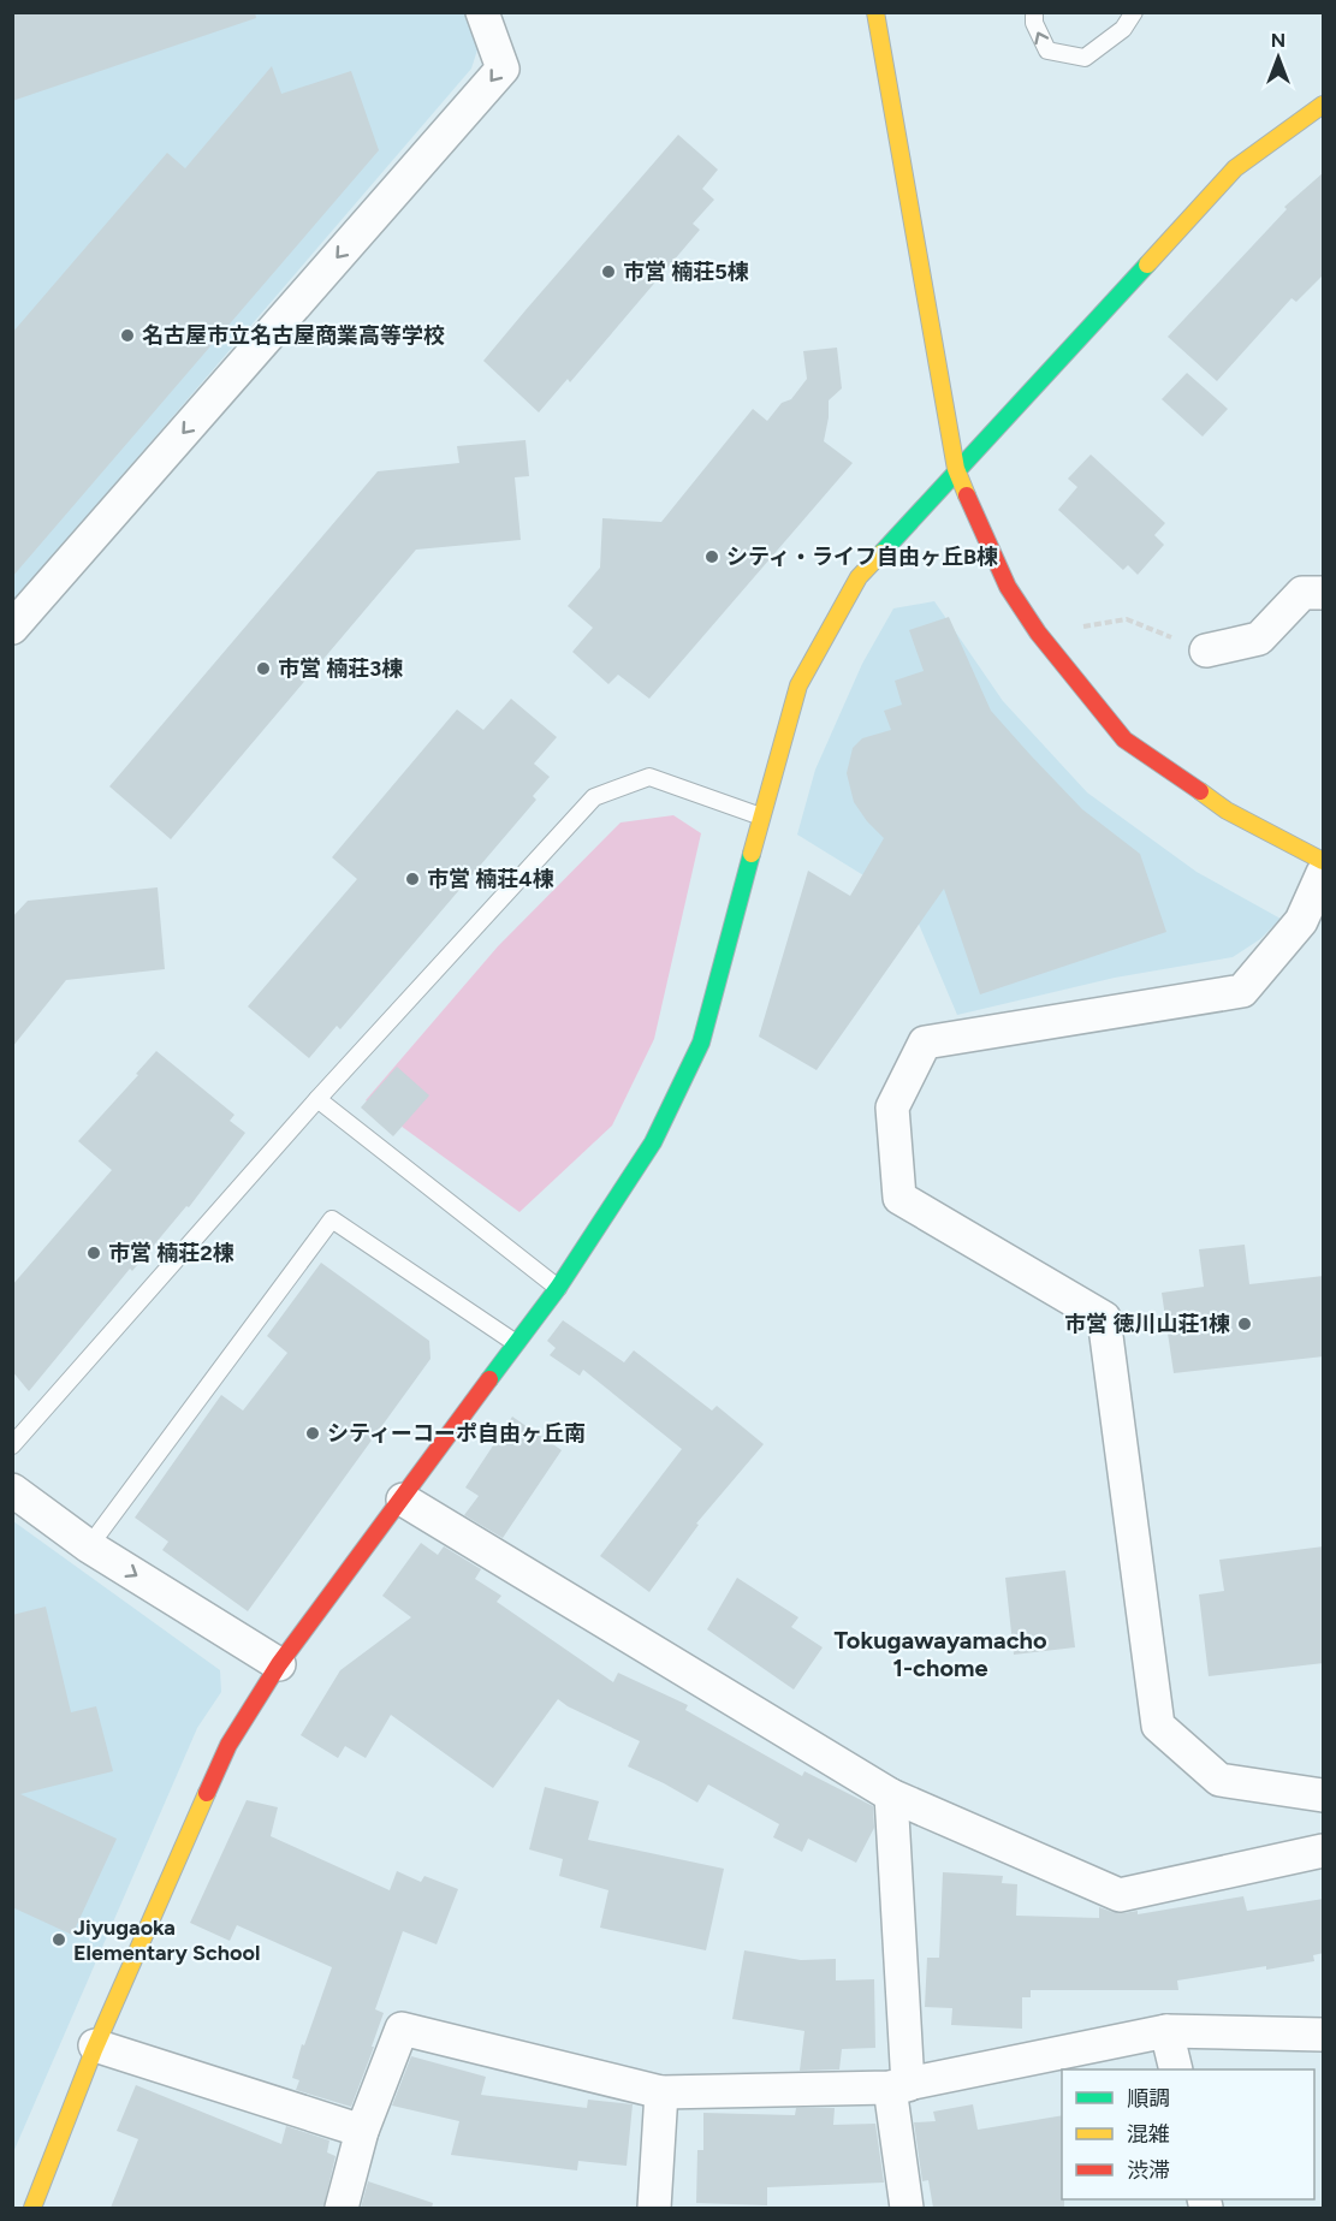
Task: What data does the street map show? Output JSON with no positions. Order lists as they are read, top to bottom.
{
  "districts": ["Tokugawayamacho 1-chome"],
  "places": [
    "市営 楠荘5棟",
    "名古屋市立名古屋商業高等学校",
    "シティ・ライフ自由ヶ丘B棟",
    "市営 楠荘3棟",
    "市営 楠荘4棟",
    "市営 楠荘2棟",
    "市営 徳川山荘1棟",
    "シティーコーポ自由ヶ丘南",
    "Jiyugaoka Elementary School"
  ],
  "legend": ["順調", "混雑", "渋滞"],
  "north": "top"
}
